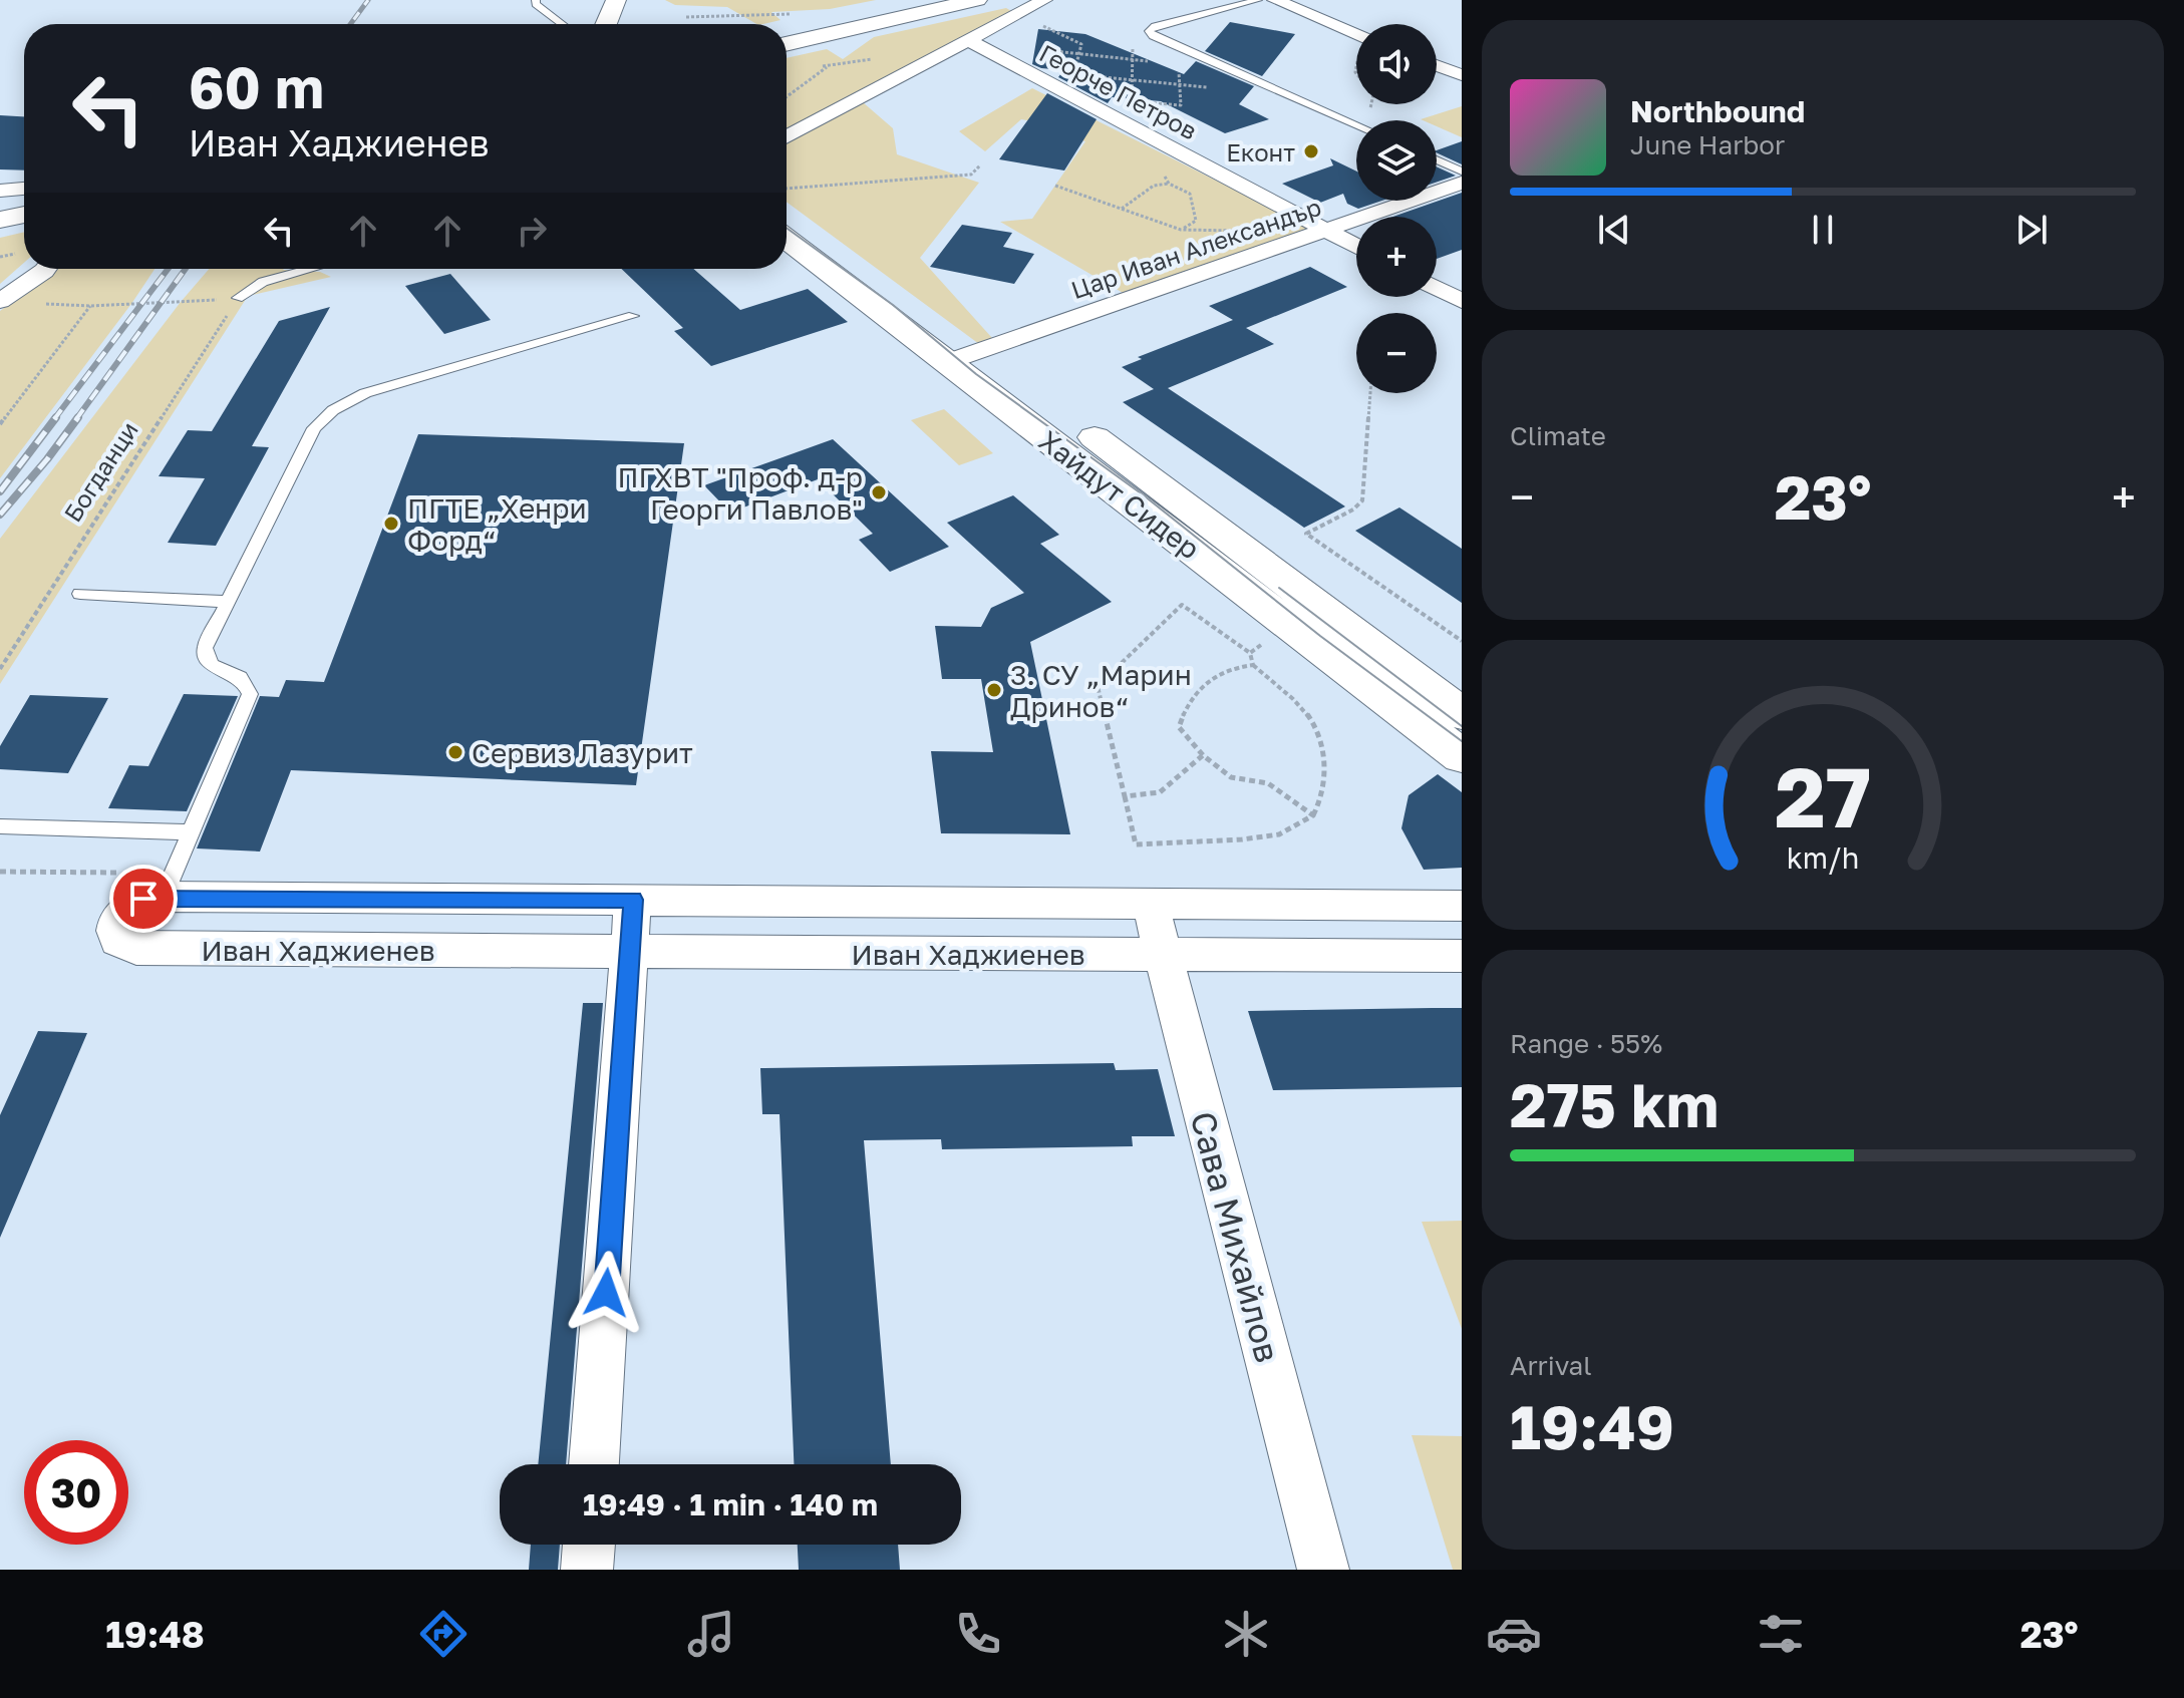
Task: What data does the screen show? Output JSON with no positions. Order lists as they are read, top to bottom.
{
  "streets": {
    "street": [
      "Георче Петров",
      "Цар Иван Александър",
      "Хайдут Сидер",
      "Иван Хаджиенев",
      "Сава Михайлов"
    ],
    "path": ["Богданци"]
  },
  "crossings": [
    ["Георче Петров", "Цар Иван Александър"],
    ["Цар Иван Александър", "Хайдут Сидер"],
    ["Иван Хаджиенев", "Сава Михайлов"]
  ],
  "places": [
    "Еконт",
    "ПГХВТ \"Проф. д-р Георги Павлов\"",
    "ПГТЕ „Хенри Форд“",
    "3. СУ „Марин Дринов“",
    "Сервиз Лазурит"
  ],
  "page": {
    "map_buttons": ["+", "−"],
    "turn": ["60 m", "Иван Хаджиенев"],
    "song": ["Northbound", "June Harbor"],
    "tile": [
      "Climate",
      ["Range · 55%", "275 km"],
      ["Arrival", "19:49"]
    ],
    "heat": ["−", "23°", "+"],
    "limit": "30",
    "trip": "19:49 · 1 min · 140 m",
    "tabs": ["19:48", "23°"],
    "gauge": ["27", "km/h"]
  }
}
